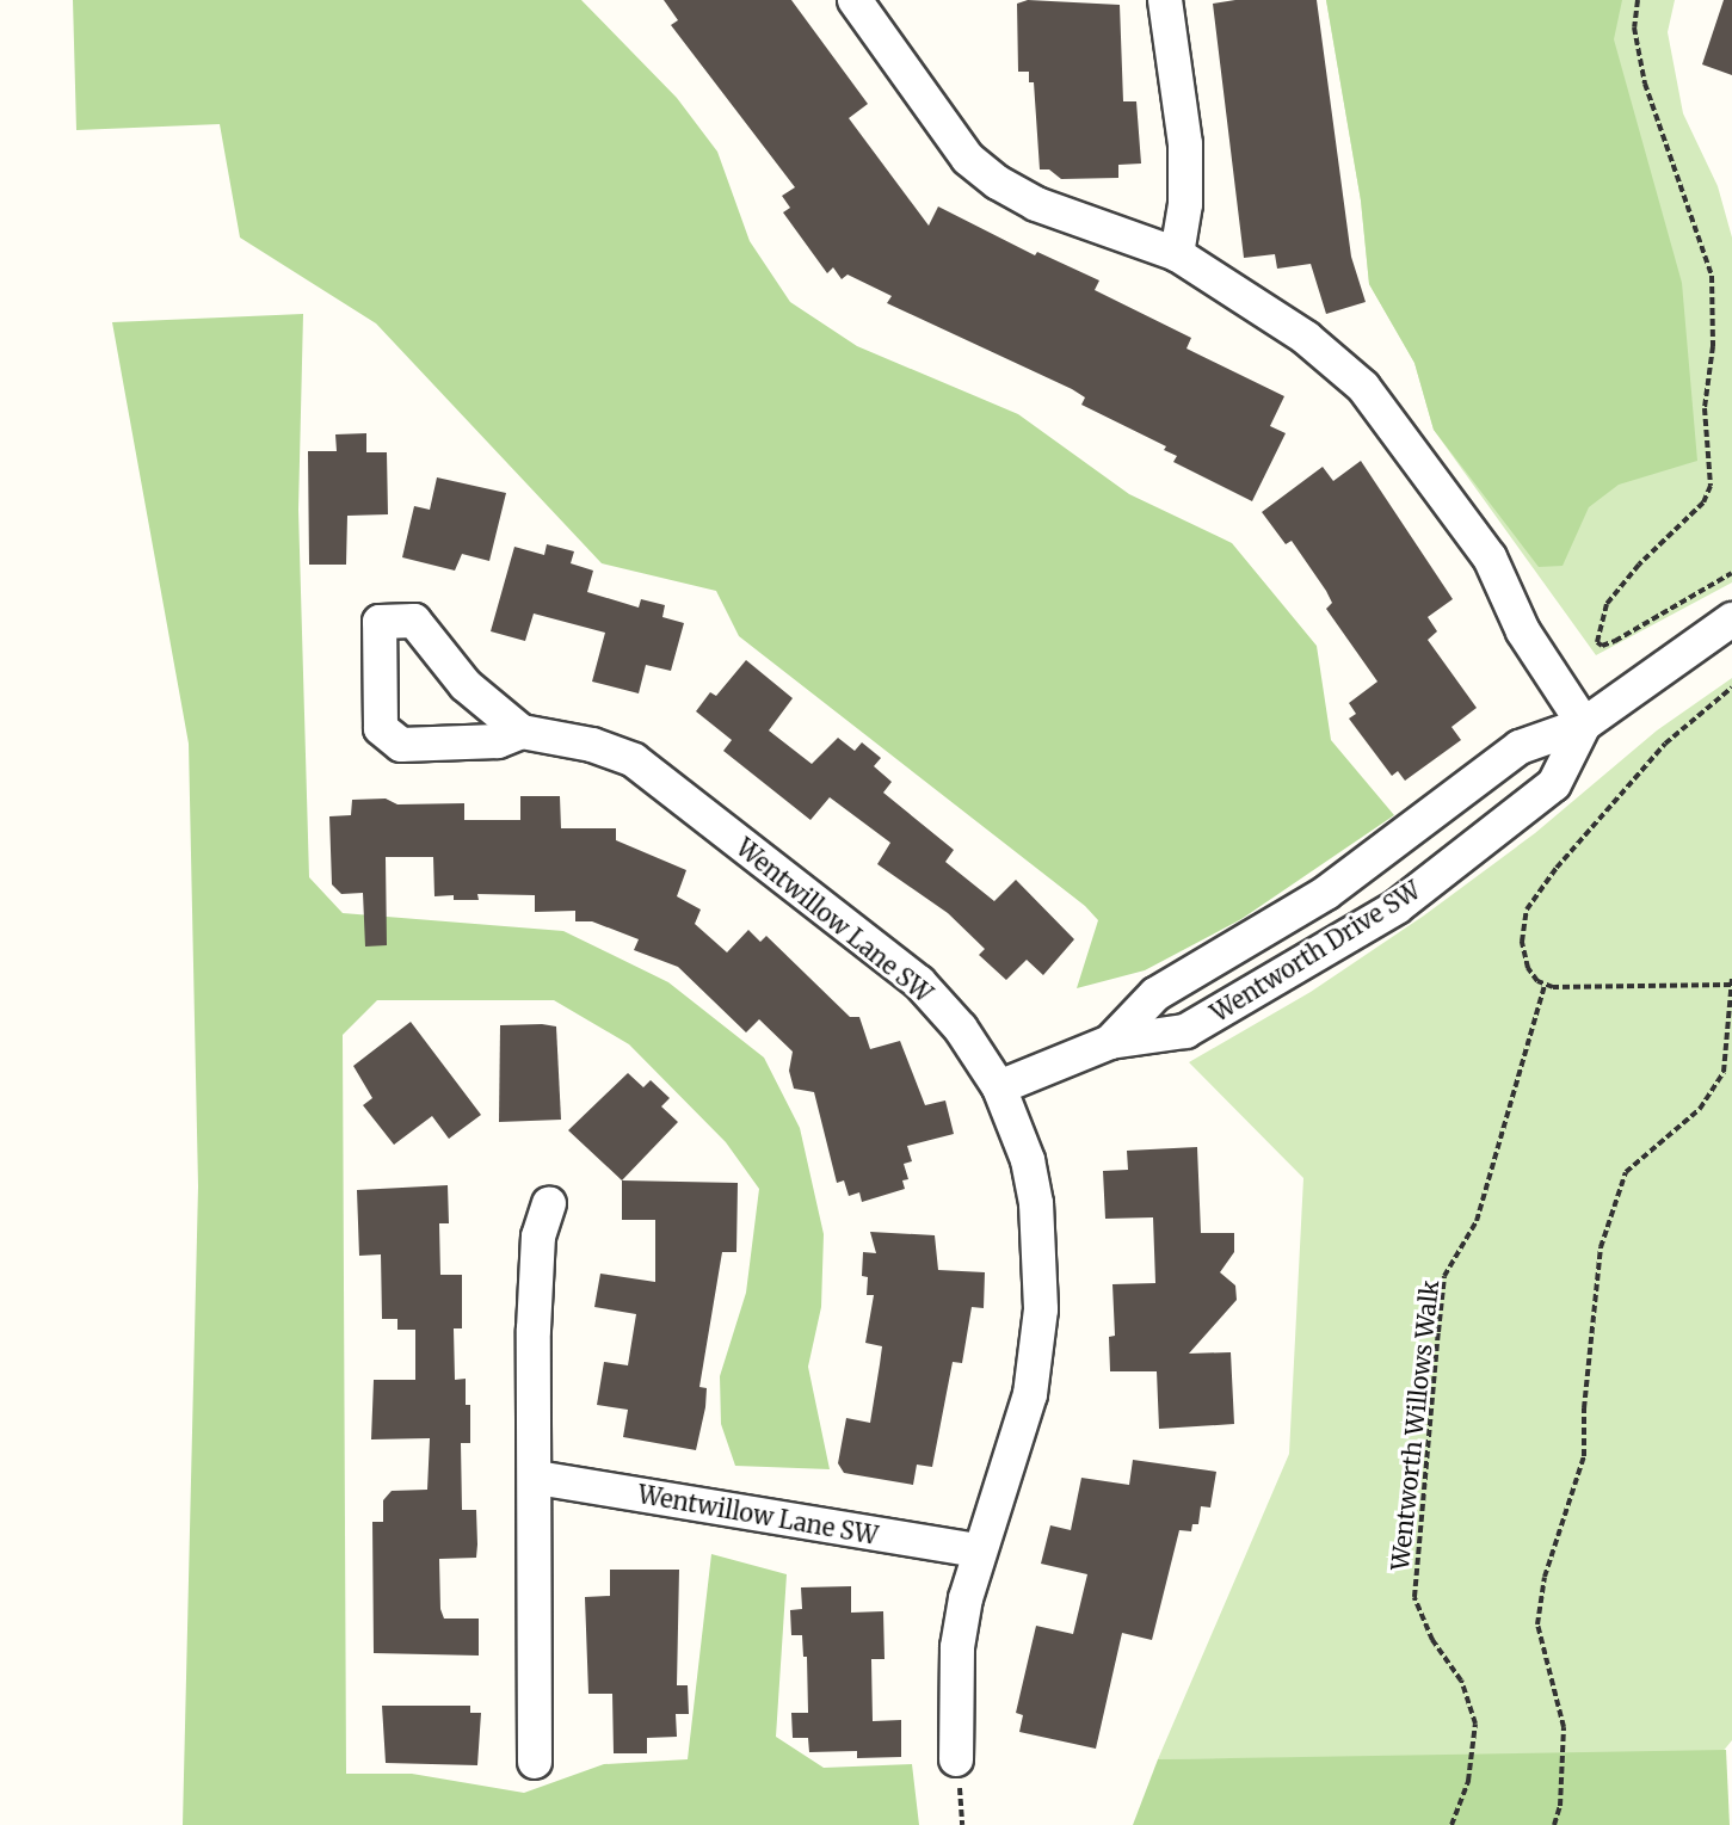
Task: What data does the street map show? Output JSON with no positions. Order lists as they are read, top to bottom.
{
  "streets": {
    "street": ["Wentwillow Lane SW", "Wentworth Drive SW"],
    "path": ["Wentworth Willows Walk"]
  },
  "crossings": [
    ["Wentwillow Lane SW", "Wentworth Drive SW"]
  ]
}
